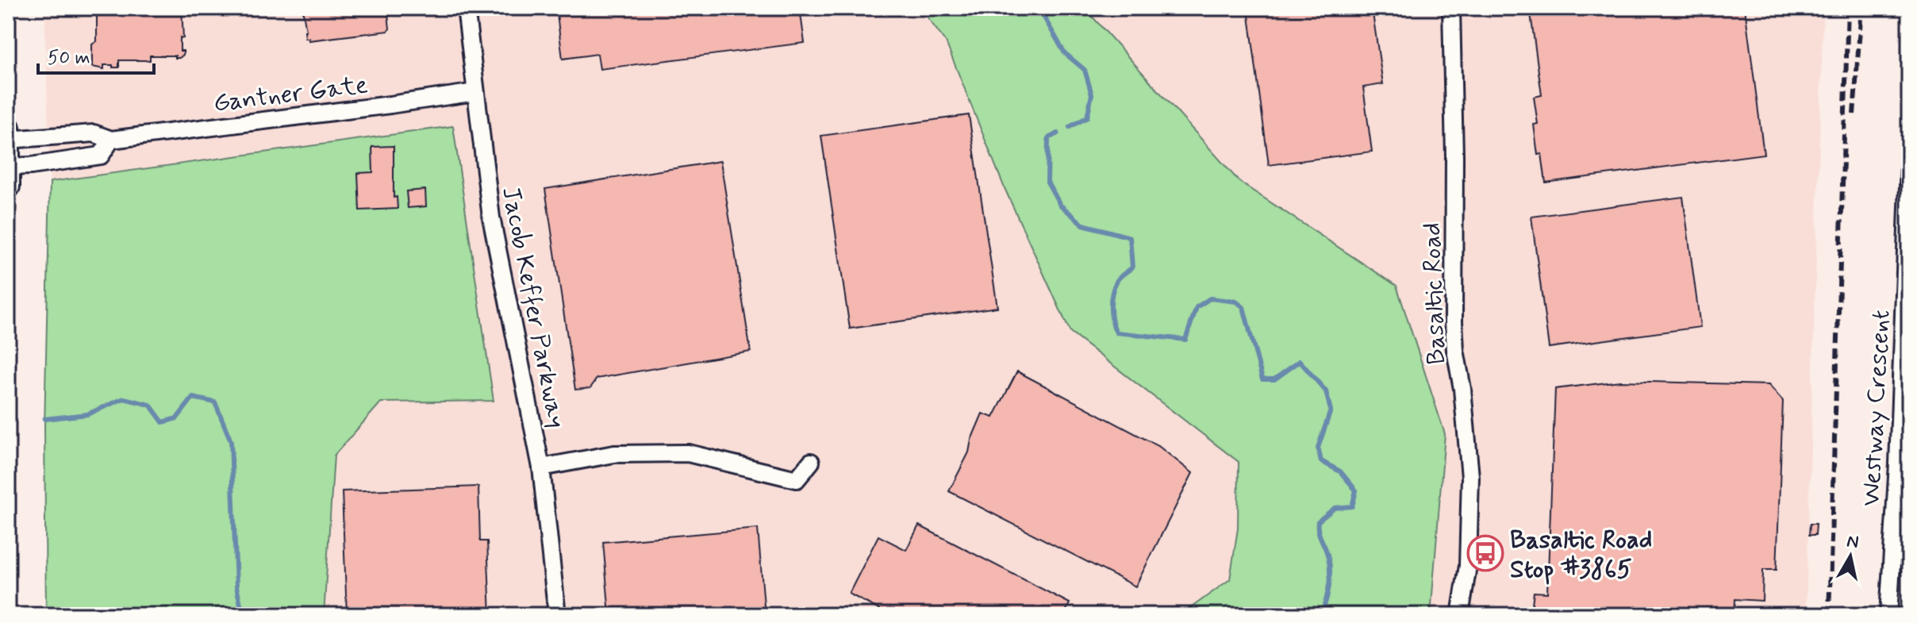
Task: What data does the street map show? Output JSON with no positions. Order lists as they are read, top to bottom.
{
  "streets": {
    "street": [
      "Gantner Gate",
      "Basaltic Road",
      "Jacob Keffer Parkway",
      "Westway Crescent"
    ]
  },
  "crossings": [
    ["Gantner Gate", "Jacob Keffer Parkway"]
  ],
  "places": {
    "bus stop": ["Basaltic Road Stop #3865"]
  },
  "scale_bar": "50 m",
  "north": "top"
}
